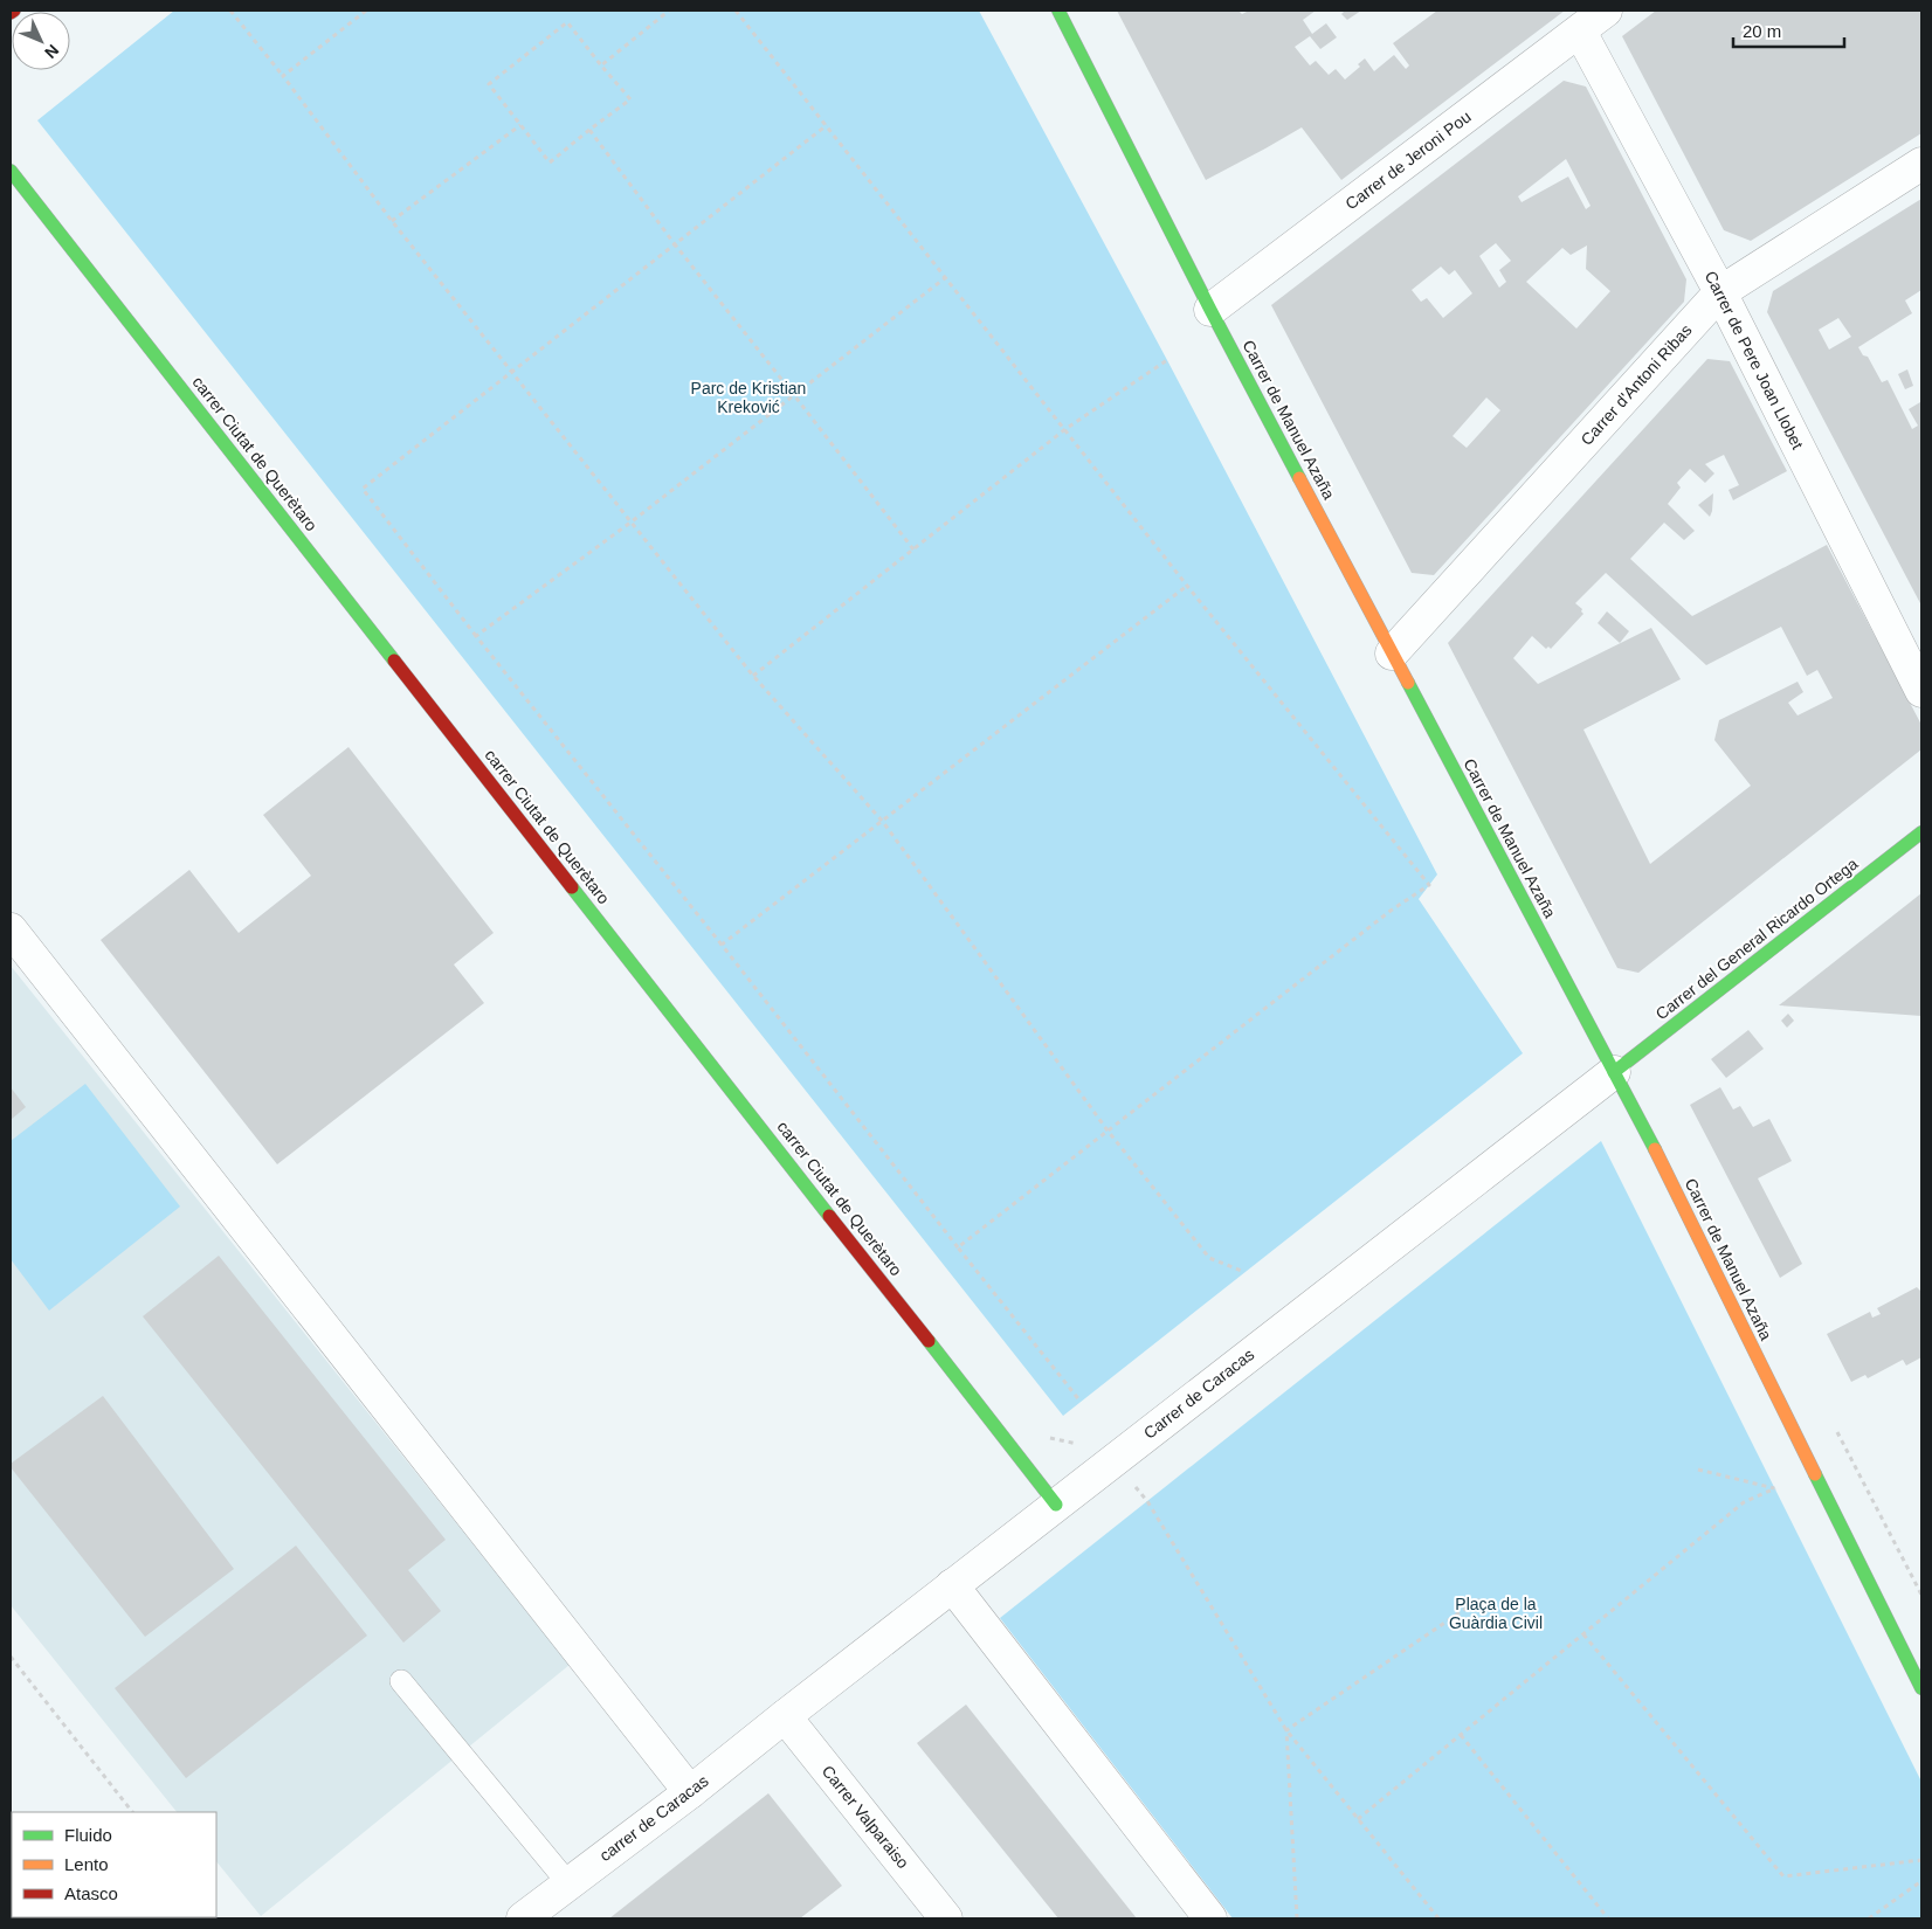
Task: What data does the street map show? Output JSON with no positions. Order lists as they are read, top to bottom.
{
  "streets": {
    "street": [
      "Carrer de Jeroni Pou",
      "Carrer de Pere Joan Llobet",
      "Carrer d'Antoni Ribas",
      "Carrer de Manuel Azaña",
      "carrer Ciutat de Querètaro",
      "Carrer del General Ricardo Ortega",
      "Carrer de Caracas",
      "Carrer Valparaiso",
      "carrer de Caracas"
    ]
  },
  "crossings": [
    ["Carrer de Jeroni Pou", "Carrer de Pere Joan Llobet"],
    ["Carrer de Jeroni Pou", "Carrer de Manuel Azaña"],
    ["Carrer de Pere Joan Llobet", "Carrer d'Antoni Ribas"],
    ["Carrer d'Antoni Ribas", "Carrer de Manuel Azaña"],
    ["Carrer de Manuel Azaña", "Carrer del General Ricardo Ortega"],
    ["Carrer de Manuel Azaña", "Carrer de Caracas"],
    ["carrer Ciutat de Querètaro", "Carrer de Caracas"],
    ["Carrer del General Ricardo Ortega", "Carrer de Caracas"],
    ["Carrer de Caracas", "Carrer Valparaiso"],
    ["Carrer de Caracas", "carrer de Caracas"],
    ["Carrer Valparaiso", "carrer de Caracas"]
  ],
  "parks": ["Parc de Kristian Kreković", "Plaça de la Guàrdia Civil"],
  "legend": ["Fluido", "Lento", "Atasco"],
  "scale_bar": "20 m",
  "north": "bottom right"
}
